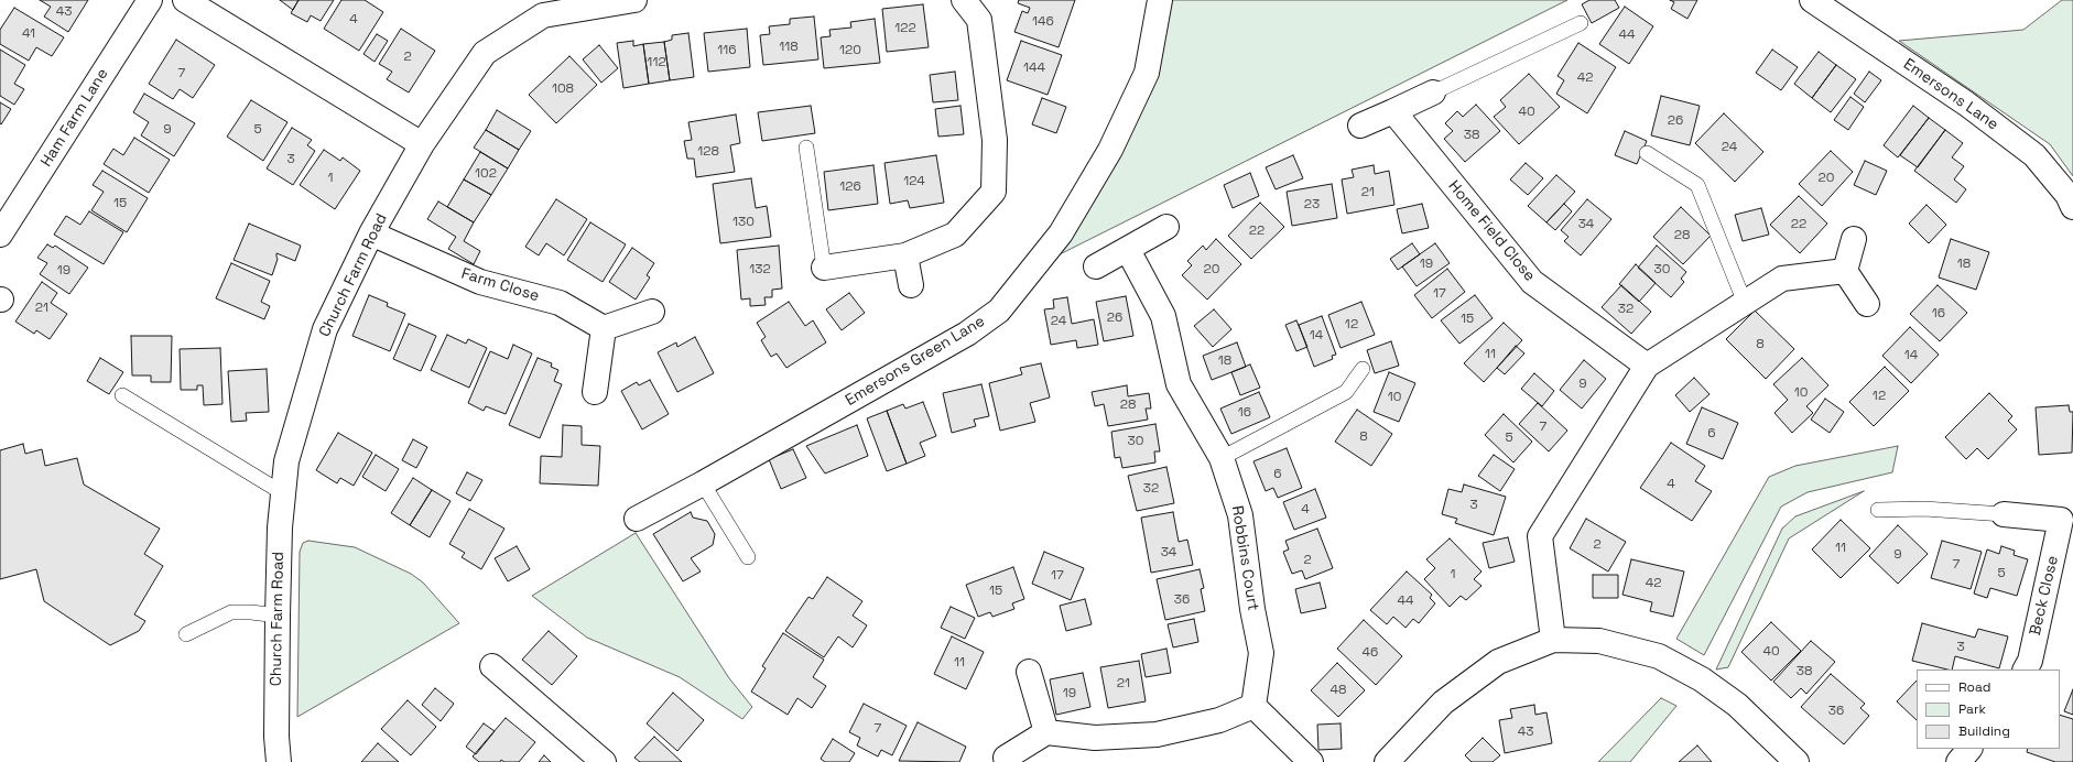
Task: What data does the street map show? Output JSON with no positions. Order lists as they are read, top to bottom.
{
  "streets": {
    "street": [
      "Emersons Lane",
      "Ham Farm Lane",
      "Home Field Close",
      "Church Farm Road",
      "Farm Close",
      "Emersons Green Lane",
      "Robbins Court",
      "Beck Close"
    ]
  },
  "crossings": [
    ["Church Farm Road", "Farm Close"]
  ],
  "house_numbers": [
    "43",
    "4",
    "146",
    "122",
    "41",
    "44",
    "118",
    "116",
    "120",
    "2",
    "112",
    "144",
    "7",
    "42",
    "108",
    "40",
    "26",
    "9",
    "5",
    "38",
    "24",
    "128",
    "3",
    "102",
    "1",
    "20",
    "124",
    "126",
    "21",
    "15",
    "23",
    "130",
    "34",
    "22",
    "22",
    "28",
    "19",
    "18",
    "132",
    "20",
    "30",
    "19",
    "17",
    "21",
    "32",
    "16",
    "26",
    "15",
    "24",
    "12",
    "14",
    "8",
    "11",
    "14",
    "18",
    "9",
    "10",
    "12",
    "10",
    "28",
    "16",
    "7",
    "6",
    "8",
    "5",
    "30",
    "6",
    "4",
    "32",
    "3",
    "4",
    "2",
    "11",
    "34",
    "9",
    "2",
    "7",
    "5",
    "1",
    "17",
    "42",
    "15",
    "36",
    "44",
    "3",
    "40",
    "46",
    "11",
    "38",
    "21",
    "48",
    "19",
    "36",
    "7",
    "43"
  ],
  "legend": ["Road", "Park", "Building"]
}
